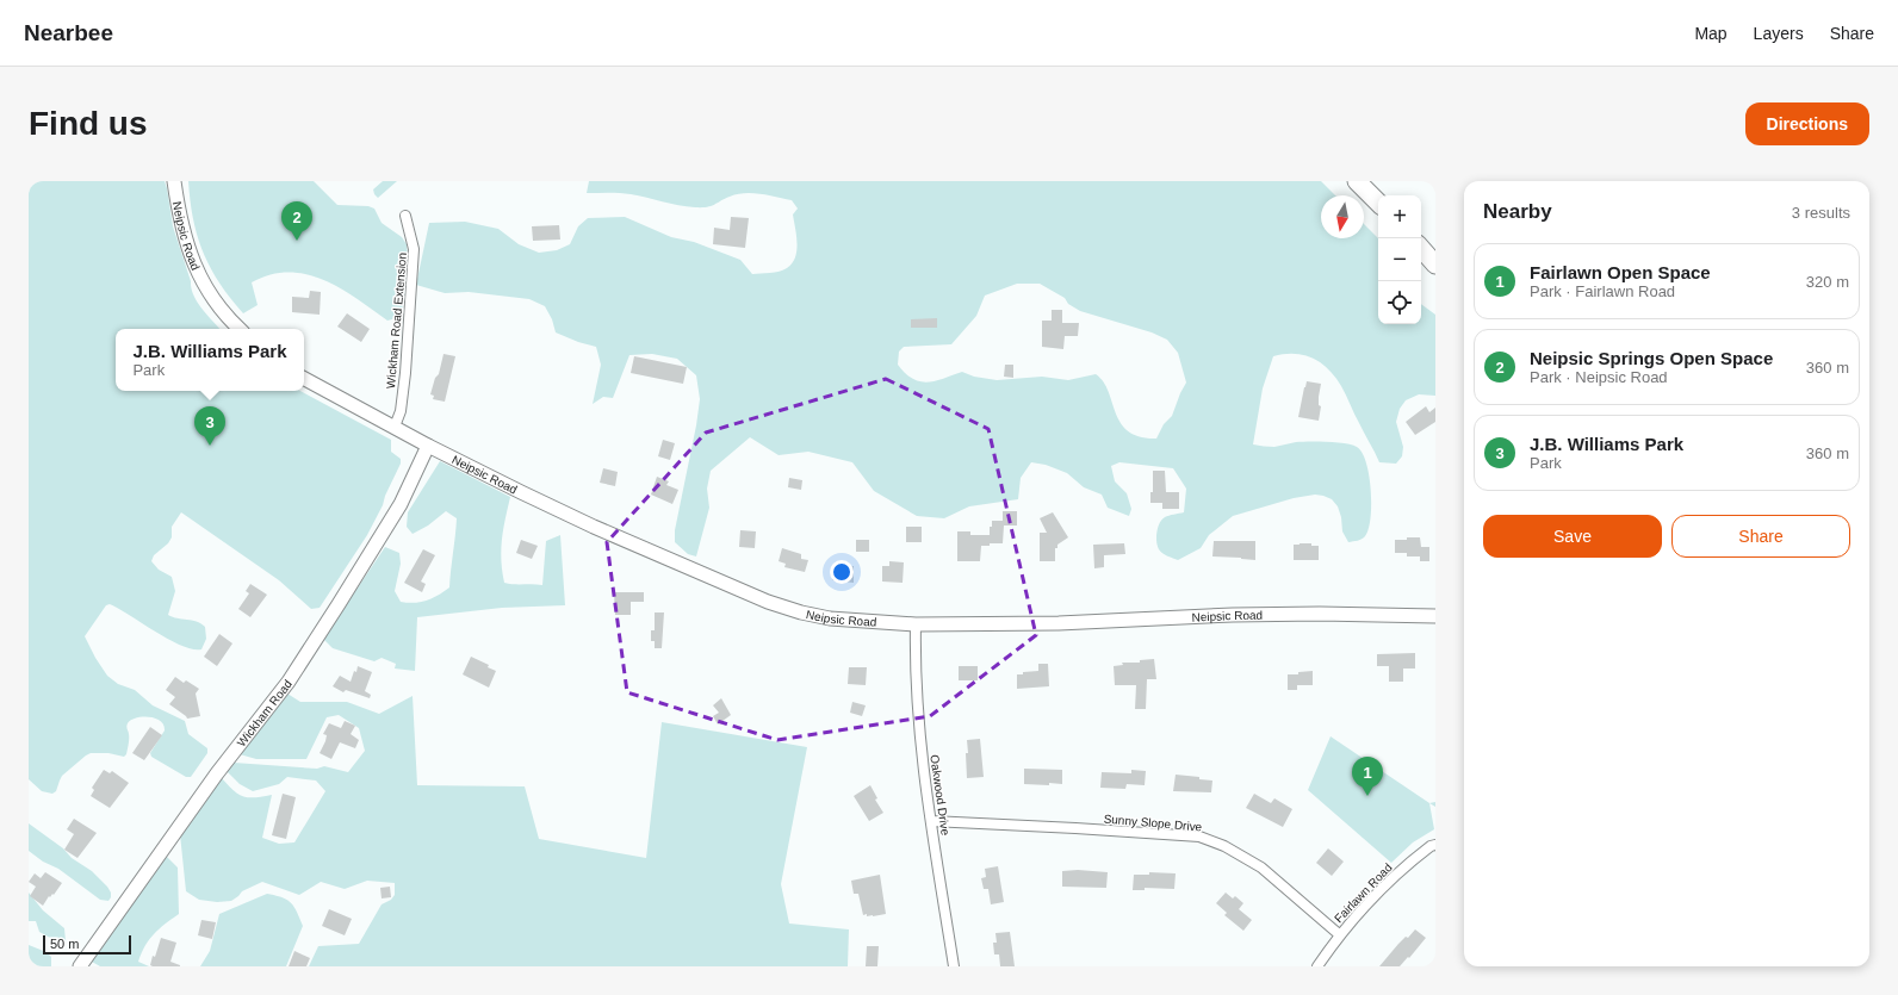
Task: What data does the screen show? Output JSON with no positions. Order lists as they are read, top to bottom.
{
  "streets": {
    "street": [
      "Neipsic Road",
      "Wickham Road Extension",
      "Wickham Road",
      "Oakwood Drive",
      "Sunny Slope Drive",
      "Fairlawn Road"
    ]
  },
  "crossings": [
    ["Neipsic Road", "Wickham Road Extension"],
    ["Neipsic Road", "Wickham Road"],
    ["Neipsic Road", "Oakwood Drive"],
    ["Oakwood Drive", "Sunny Slope Drive"],
    ["Sunny Slope Drive", "Fairlawn Road"]
  ],
  "scale_bar": "50 m",
  "north": "bottom",
  "page": {
    "header": "Nearbee",
    "nav": ["Map", "Layers", "Share"],
    "buttons": [
      "Directions",
      ["Save", "Share"]
    ],
    "title": "Find us",
    "heading": ["Nearby", "3 results"],
    "map_buttons": ["+", "−"],
    "pins": ["2", "3", "1"],
    "list": [
      {
        "mark": "1",
        "name": "Fairlawn Open Space",
        "note": "Park · Fairlawn Road",
        "value": "320 m"
      },
      {
        "mark": "2",
        "name": "Neipsic Springs Open Space",
        "note": "Park · Neipsic Road",
        "value": "360 m"
      },
      {
        "mark": "3",
        "name": "J.B. Williams Park",
        "note": "Park",
        "value": "360 m"
      }
    ],
    "popup": ["J.B. Williams Park", "Park"],
    "scale": "50 m"
  }
}
